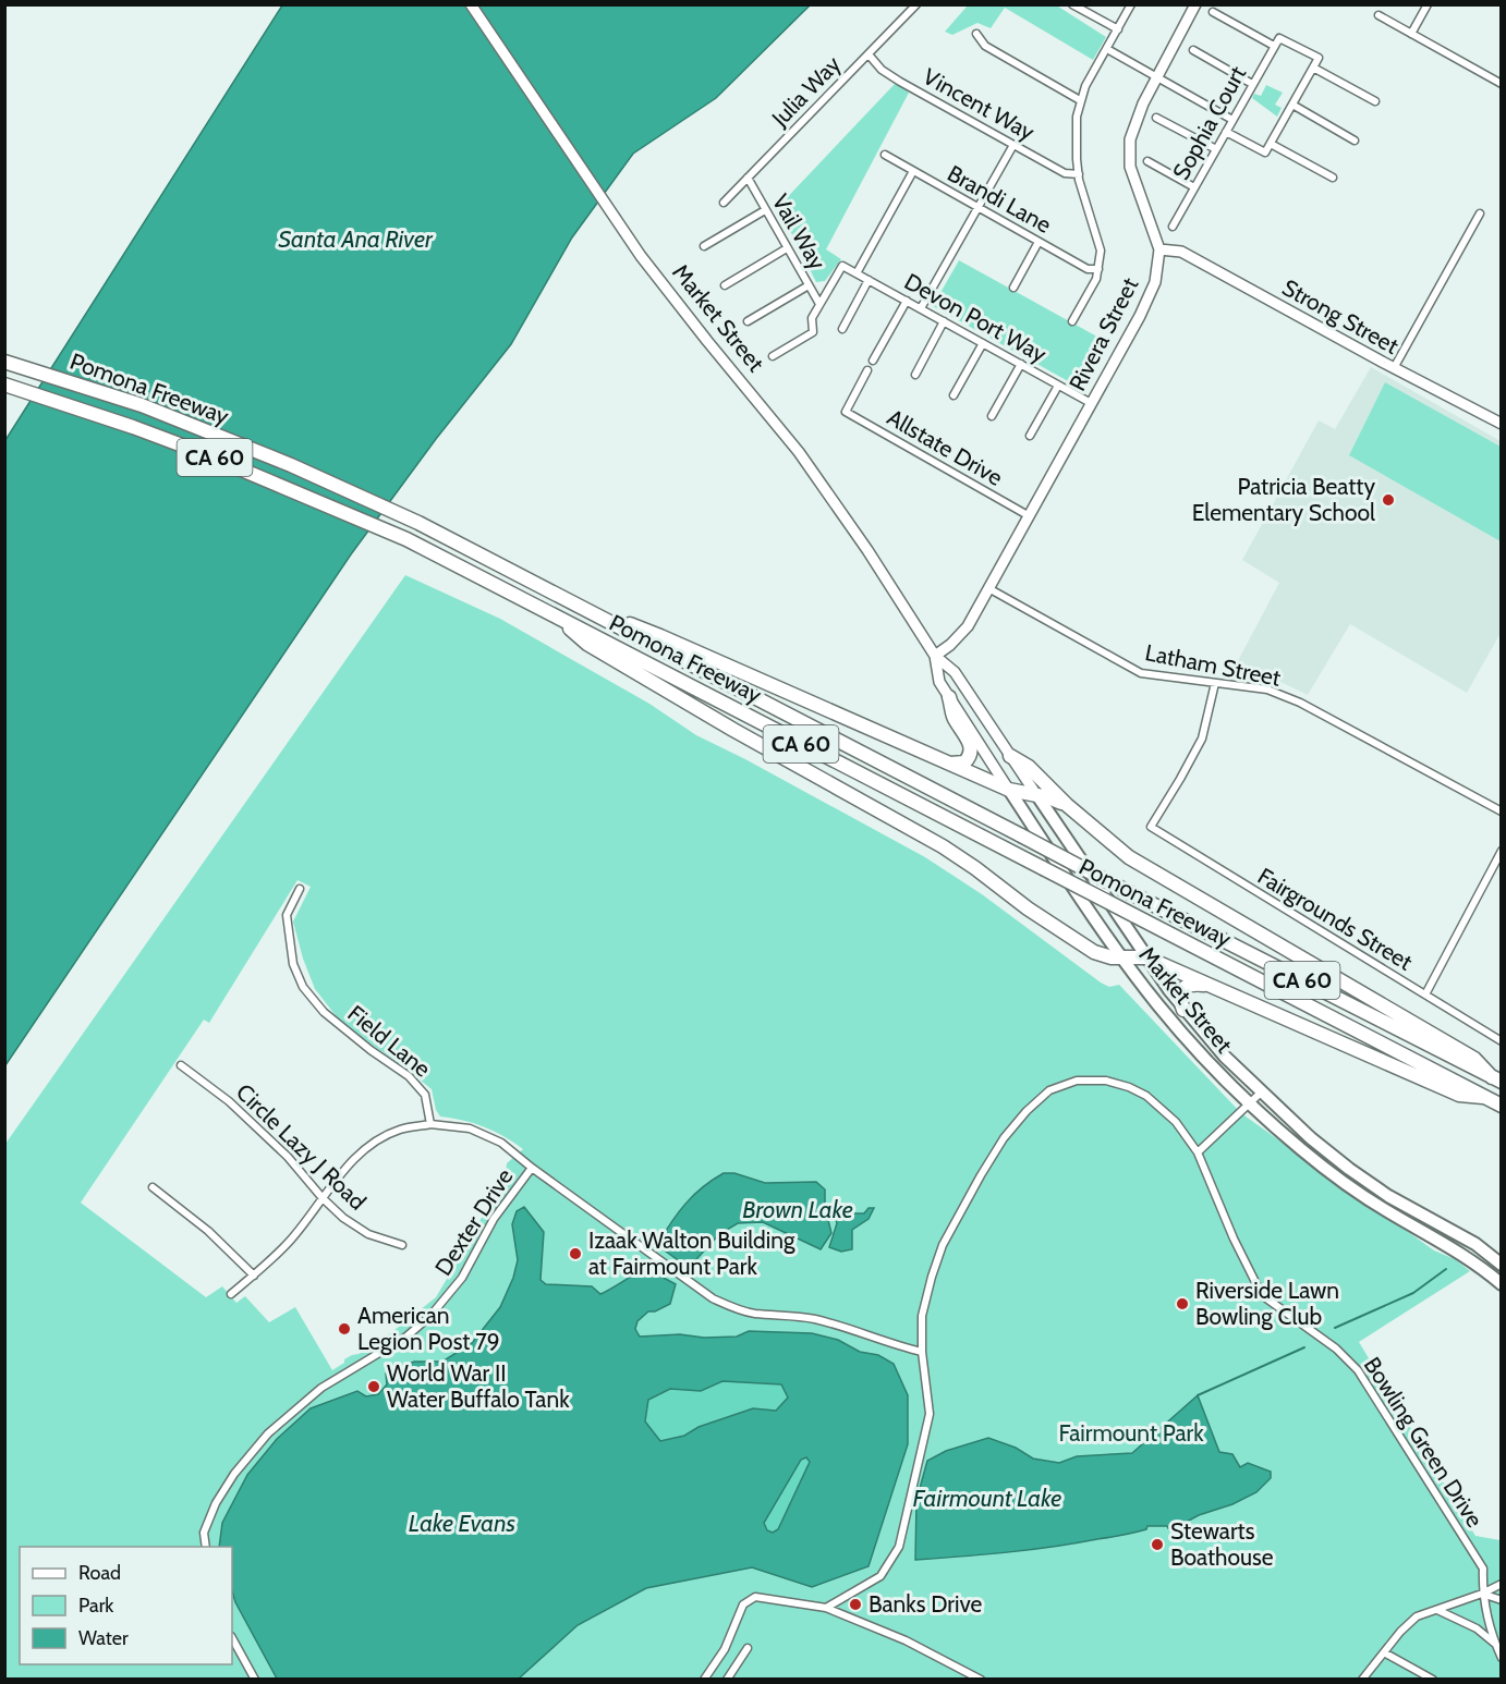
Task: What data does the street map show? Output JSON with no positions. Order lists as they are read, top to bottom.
{
  "streets": {
    "highway": ["Pomona Freeway", "CA 60"],
    "main road": ["Strong Street", "Market Street", "Rivera Street"],
    "street": [
      "Julia Way",
      "Vincent Way",
      "Sophia Court",
      "Brandi Lane",
      "Vail Way",
      "Devon Port Way",
      "Allstate Drive",
      "Latham Street",
      "Fairgrounds Street",
      "Field Lane",
      "Circle Lazy J Road",
      "Dexter Drive",
      "Bowling Green Drive"
    ]
  },
  "crossings": [
    ["Julia Way", "Vincent Way"],
    ["Julia Way", "Vail Way"],
    ["Vail Way", "Devon Port Way"],
    ["Strong Street", "Rivera Street"],
    ["Market Street", "Rivera Street"],
    ["Devon Port Way", "Rivera Street"],
    ["Rivera Street", "Allstate Drive"],
    ["Rivera Street", "Latham Street"],
    ["Latham Street", "Fairgrounds Street"],
    ["Dexter Drive", "Bowling Green Drive"]
  ],
  "water": [
    "Santa Ana River",
    "Brown Lake",
    "Fairmount Lake",
    "Lake Evans"
  ],
  "parks": ["Fairmount Park"],
  "places": [
    "Patricia Beatty Elementary School",
    "Izaak Walton Building at Fairmount Park",
    "Riverside Lawn Bowling Club",
    "American Legion Post 79",
    "World War II Water Buffalo Tank",
    "Stewarts Boathouse",
    "Banks Drive"
  ],
  "legend": ["Road", "Park", "Water"]
}
